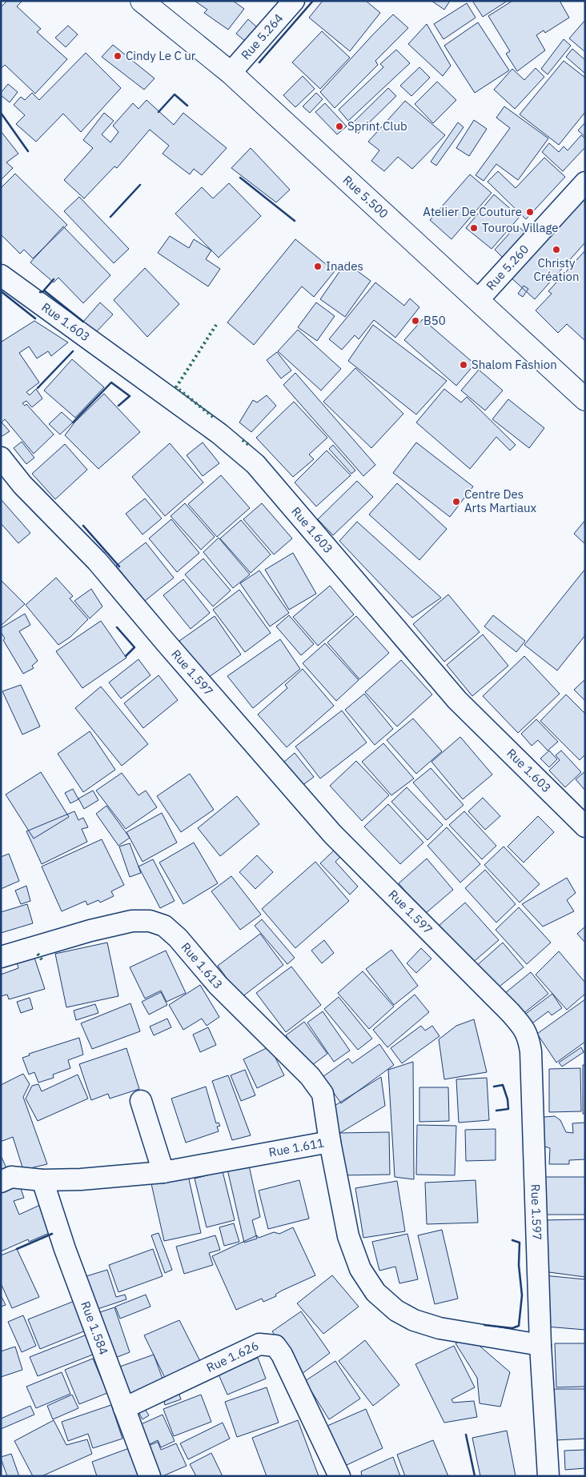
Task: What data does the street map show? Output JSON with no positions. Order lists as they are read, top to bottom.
{
  "streets": {
    "main road": ["Rue 5.500"],
    "street": [
      "Rue 5.264",
      "Rue 5.260",
      "Rue 1.603",
      "Rue 1.597",
      "Rue 1.613",
      "Rue 1.611",
      "Rue 1.584",
      "Rue 1.626"
    ]
  },
  "crossings": [
    ["Rue 5.264", "Rue 5.500"],
    ["Rue 5.500", "Rue 5.260"],
    ["Rue 1.597", "Rue 1.611"],
    ["Rue 1.613", "Rue 1.611"],
    ["Rue 1.611", "Rue 1.584"],
    ["Rue 1.584", "Rue 1.626"]
  ],
  "places": [
    "Cindy Le C ur",
    "Sprint Club",
    "Atelier De Couture",
    "Tourou Village",
    "Christy Création",
    "Inades",
    "B50",
    "Shalom Fashion",
    "Centre Des Arts Martiaux"
  ]
}
